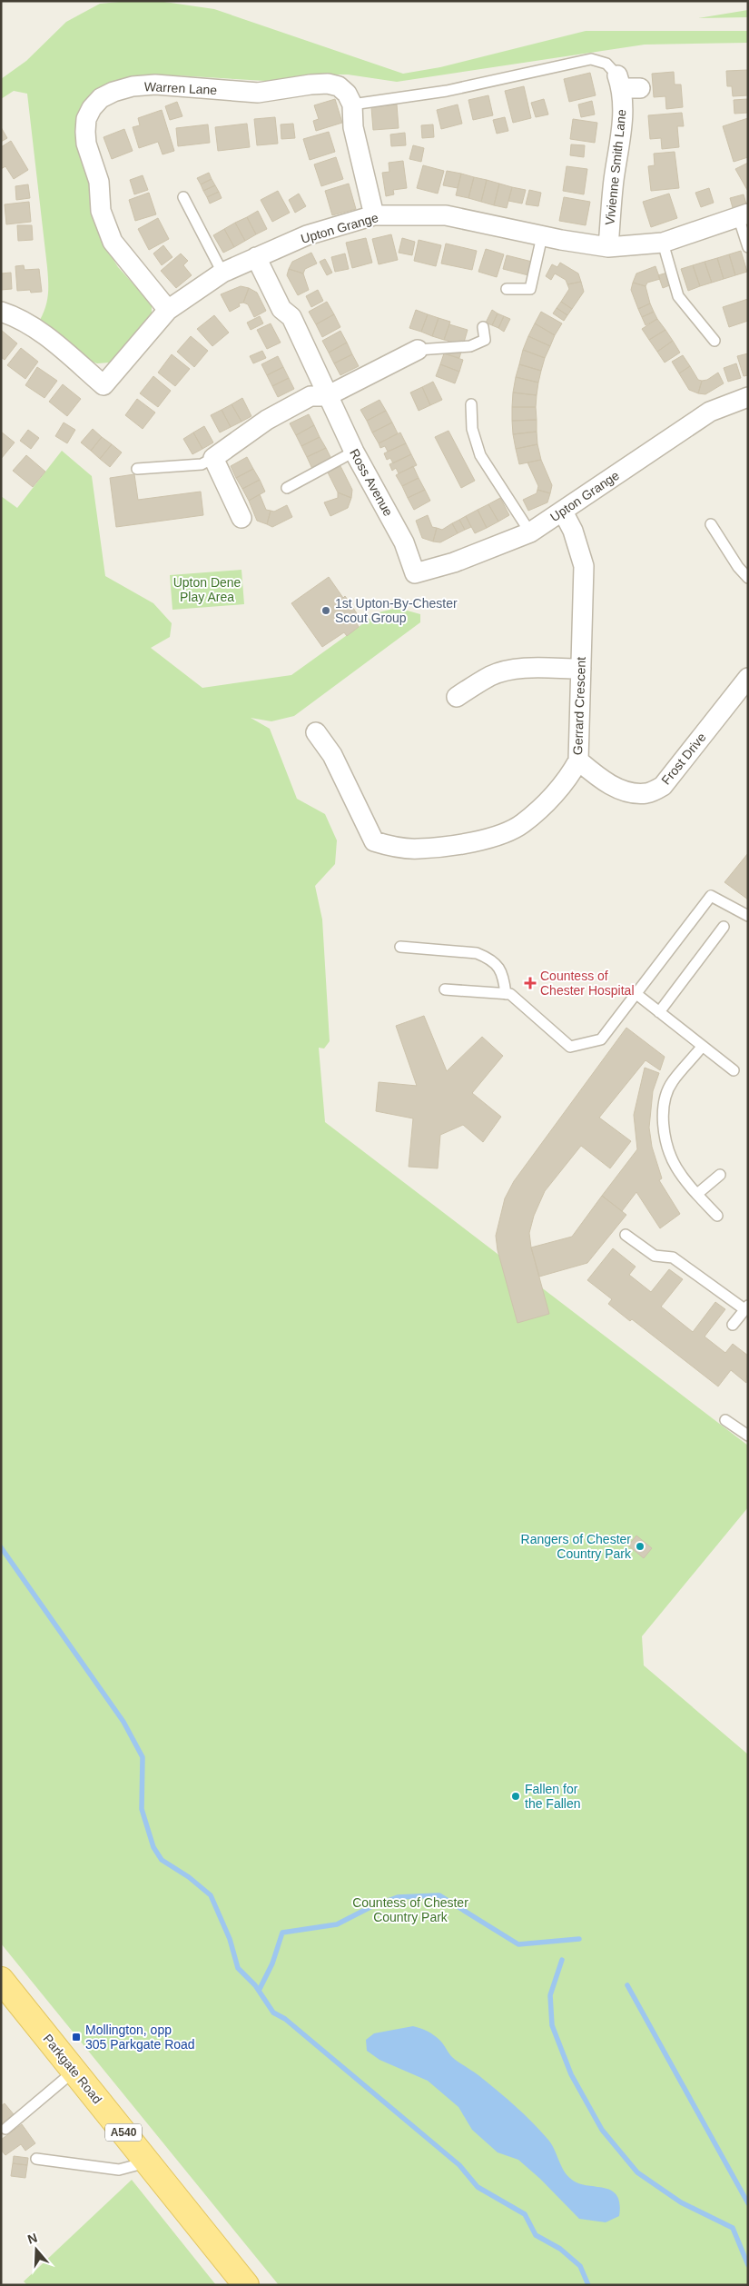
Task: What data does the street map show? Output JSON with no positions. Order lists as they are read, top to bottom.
{
  "streets": {
    "main road": ["Parkgate Road", "A540"],
    "street": [
      "Warren Lane",
      "Vivienne Smith Lane",
      "Upton Grange",
      "Ross Avenue",
      "Gerrard Crescent",
      "Frost Drive"
    ]
  },
  "crossings": [
    ["Warren Lane", "Upton Grange"],
    ["Vivienne Smith Lane", "Upton Grange"],
    ["Upton Grange", "Ross Avenue"],
    ["Upton Grange", "Gerrard Crescent"],
    ["Gerrard Crescent", "Frost Drive"]
  ],
  "parks": ["Upton Dene Play Area", "Countess of Chester Country Park"],
  "places": {
    "other": ["1st Upton-By-Chester Scout Group", "Rangers of Chester Country Park", "Fallen for the Fallen"],
    "health": ["Countess of Chester Hospital"],
    "transit": ["Mollington, opp 305 Parkgate Road"]
  },
  "north": "top"
}
